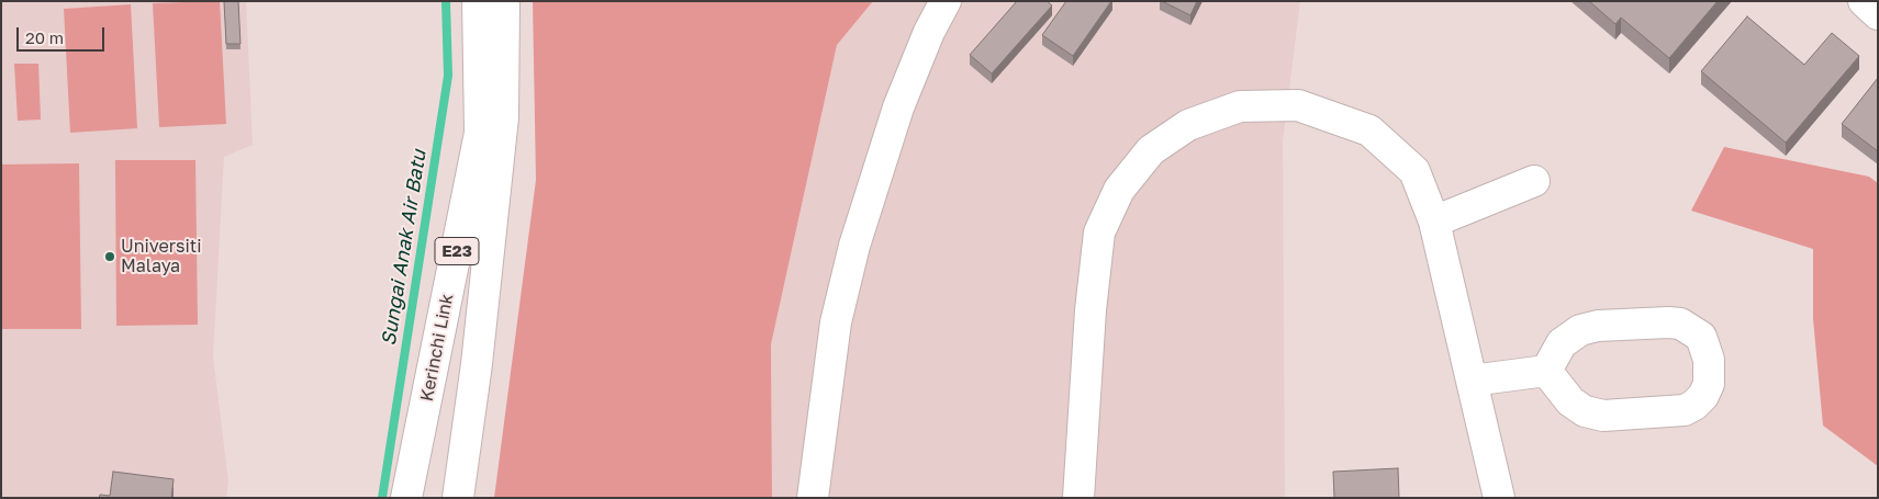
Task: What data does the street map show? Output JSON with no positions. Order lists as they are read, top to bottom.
{
  "streets": {
    "main road": ["E23", "Kerinchi Link"]
  },
  "water": ["Sungai Anak Air Batu"],
  "places": ["Universiti Malaya"],
  "scale_bar": "20 m"
}
